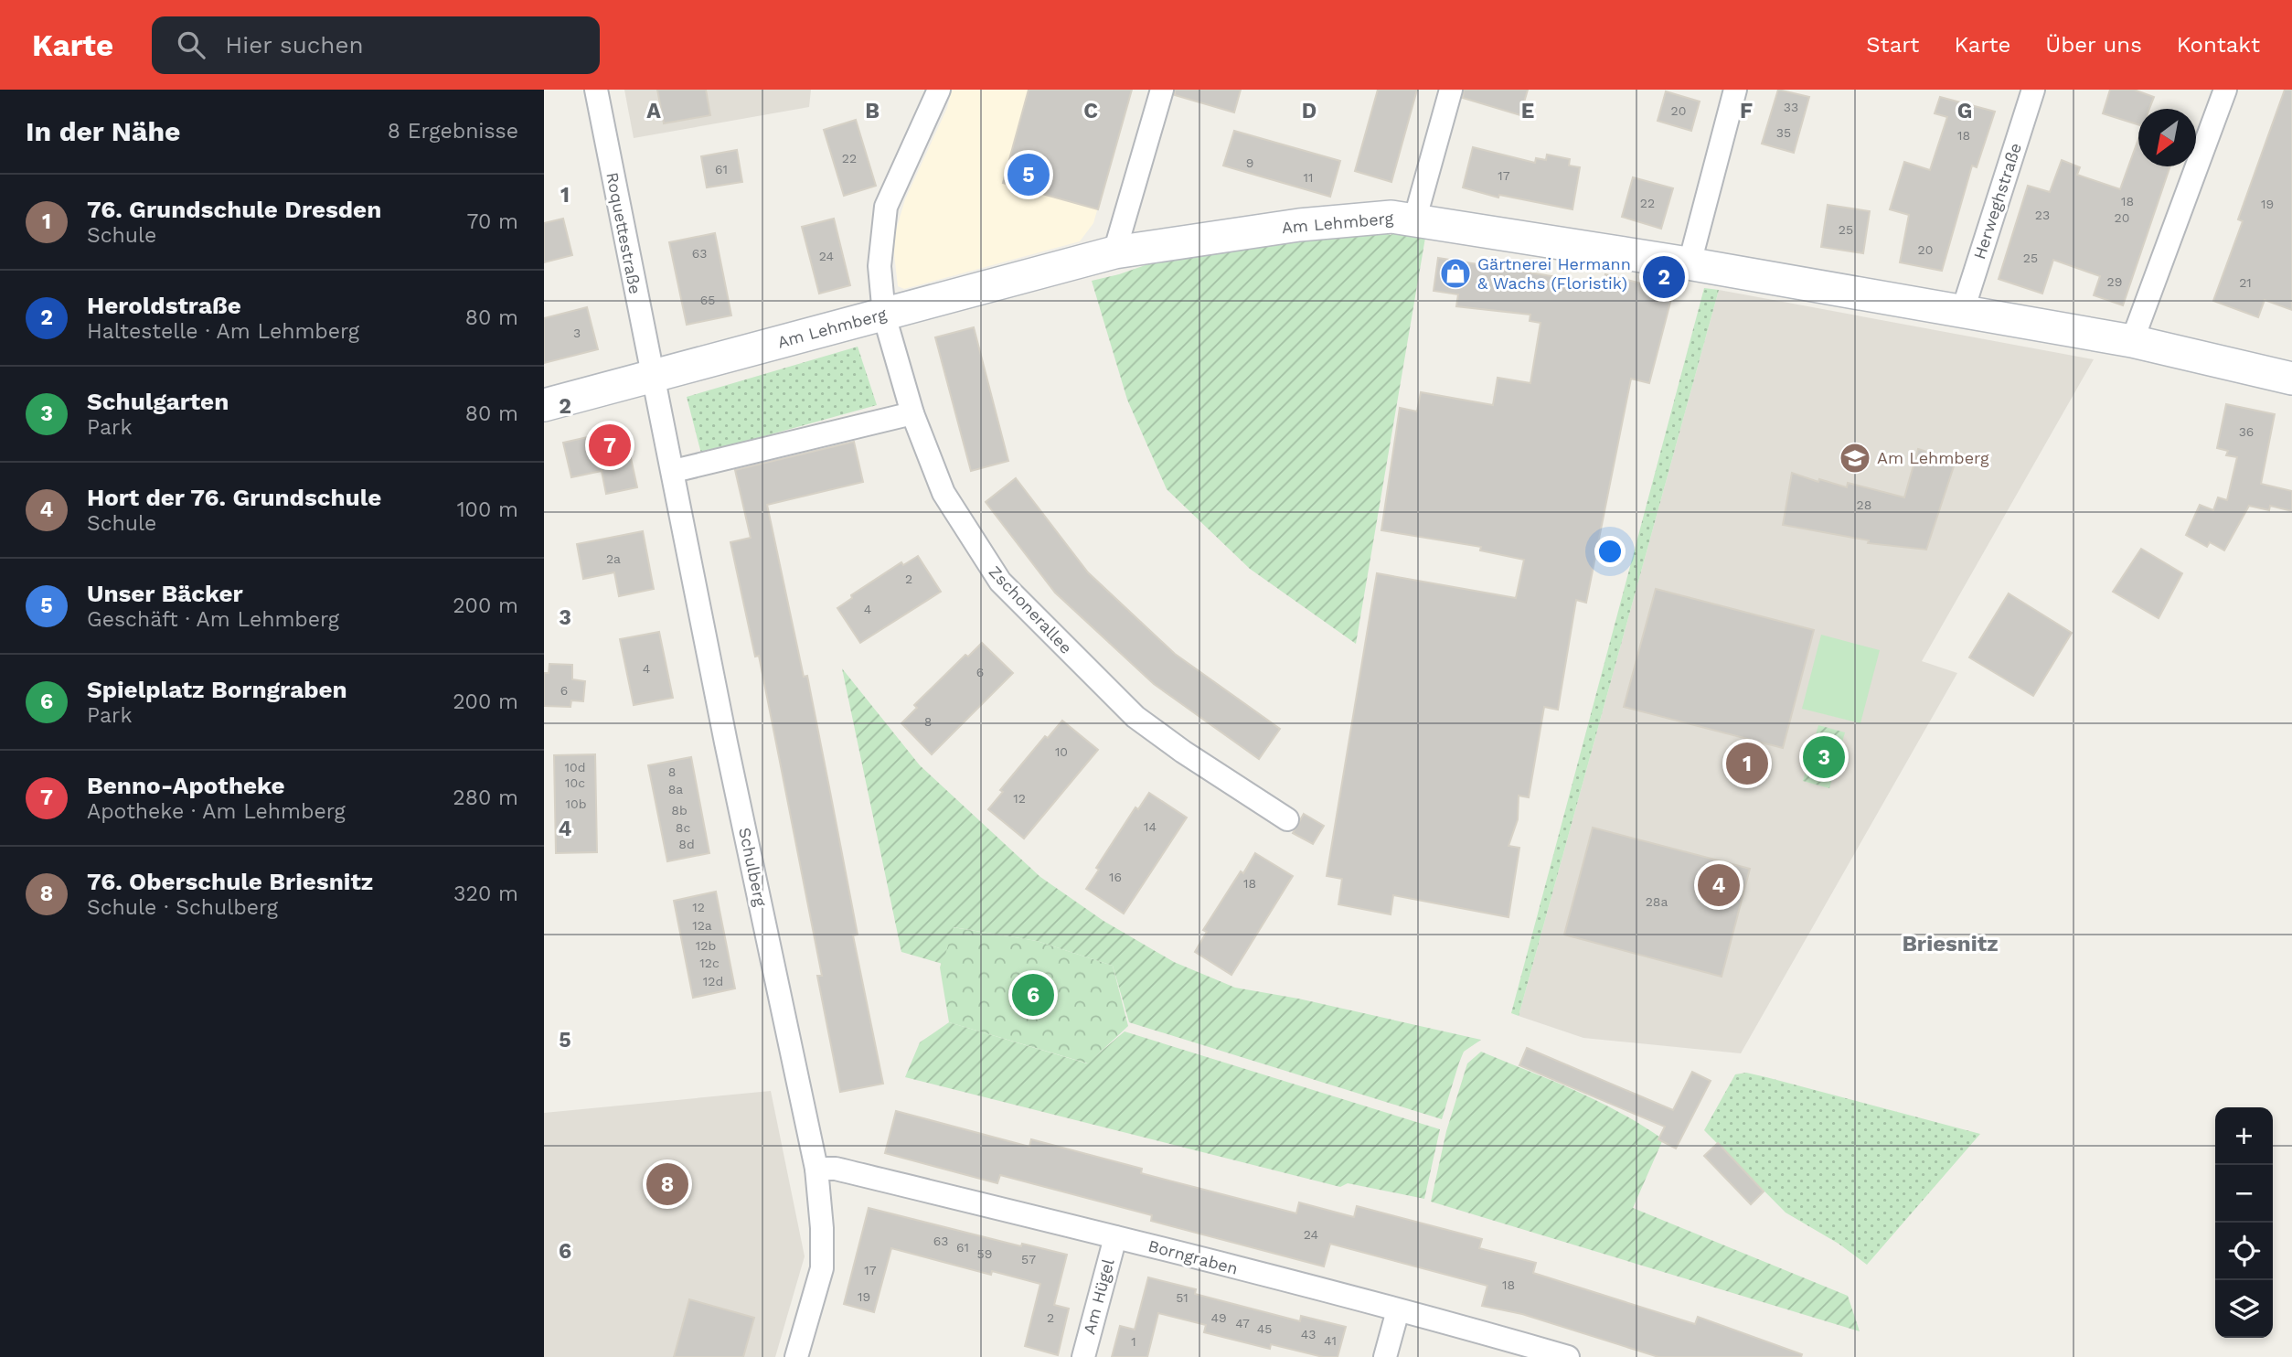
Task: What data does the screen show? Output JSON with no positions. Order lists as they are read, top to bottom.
{
  "streets": {
    "street": [
      "Herweghstraße",
      "Am Lehmberg",
      "Roquettestraße",
      "Zschonerallee",
      "Schulberg",
      "Borngraben",
      "Am Hügel"
    ]
  },
  "crossings": [
    ["Herweghstraße", "Am Lehmberg"],
    ["Am Lehmberg", "Roquettestraße"],
    ["Am Lehmberg", "Zschonerallee"],
    ["Am Lehmberg", "Schulberg"],
    ["Roquettestraße", "Schulberg"],
    ["Schulberg", "Borngraben"],
    ["Borngraben", "Am Hügel"]
  ],
  "districts": ["Briesnitz"],
  "places": {
    "shop": ["Gärtnerei Hermann & Wachs (Floristik)"],
    "school or university": ["Am Lehmberg"]
  },
  "house_numbers": [
    "33",
    "20",
    "35",
    "18",
    "22",
    "9",
    "61",
    "17",
    "11",
    "18",
    "22",
    "19",
    "23",
    "20",
    "25",
    "20",
    "63",
    "24",
    "25",
    "29",
    "21",
    "65",
    "3",
    "36",
    "28",
    "2a",
    "2",
    "4",
    "4",
    "6",
    "6",
    "8",
    "10",
    "10d",
    "8",
    "10c",
    "8a",
    "12",
    "10b",
    "8b",
    "14",
    "8c",
    "8d",
    "16",
    "18",
    "28a",
    "12",
    "12a",
    "12b",
    "12c",
    "12d",
    "24",
    "63",
    "61",
    "59",
    "57",
    "17",
    "18",
    "19",
    "51",
    "2",
    "49",
    "47",
    "45",
    "43",
    "41",
    "1"
  ],
  "north": "bottom left",
  "page": {
    "header": "Karte",
    "search": "Hier suchen",
    "nav": [
      "Start",
      "Karte",
      "Über uns",
      "Kontakt"
    ],
    "heading": ["In der Nähe", "8 Ergebnisse"],
    "pins": [
      "5",
      "2",
      "7",
      "3",
      "1",
      "4",
      "6",
      "8"
    ],
    "list": [
      {
        "mark": "1",
        "name": "76. Grundschule Dresden",
        "note": "Schule",
        "value": "70 m"
      },
      {
        "mark": "2",
        "name": "Heroldstraße",
        "note": "Haltestelle · Am Lehmberg",
        "value": "80 m"
      },
      {
        "mark": "3",
        "name": "Schulgarten",
        "note": "Park",
        "value": "80 m"
      },
      {
        "mark": "4",
        "name": "Hort der 76. Grundschule",
        "note": "Schule",
        "value": "100 m"
      },
      {
        "mark": "5",
        "name": "Unser Bäcker",
        "note": "Geschäft · Am Lehmberg",
        "value": "200 m"
      },
      {
        "mark": "6",
        "name": "Spielplatz Borngraben",
        "note": "Park",
        "value": "200 m"
      },
      {
        "mark": "7",
        "name": "Benno-Apotheke",
        "note": "Apotheke · Am Lehmberg",
        "value": "280 m"
      },
      {
        "mark": "8",
        "name": "76. Oberschule Briesnitz",
        "note": "Schule · Schulberg",
        "value": "320 m"
      }
    ],
    "map_buttons": ["+", "−"]
  },
  "grid": {
    "columns": [
      "A",
      "B",
      "C",
      "D",
      "E",
      "F",
      "G"
    ],
    "rows": [
      "1",
      "2",
      "3",
      "4",
      "5",
      "6"
    ]
  }
}
